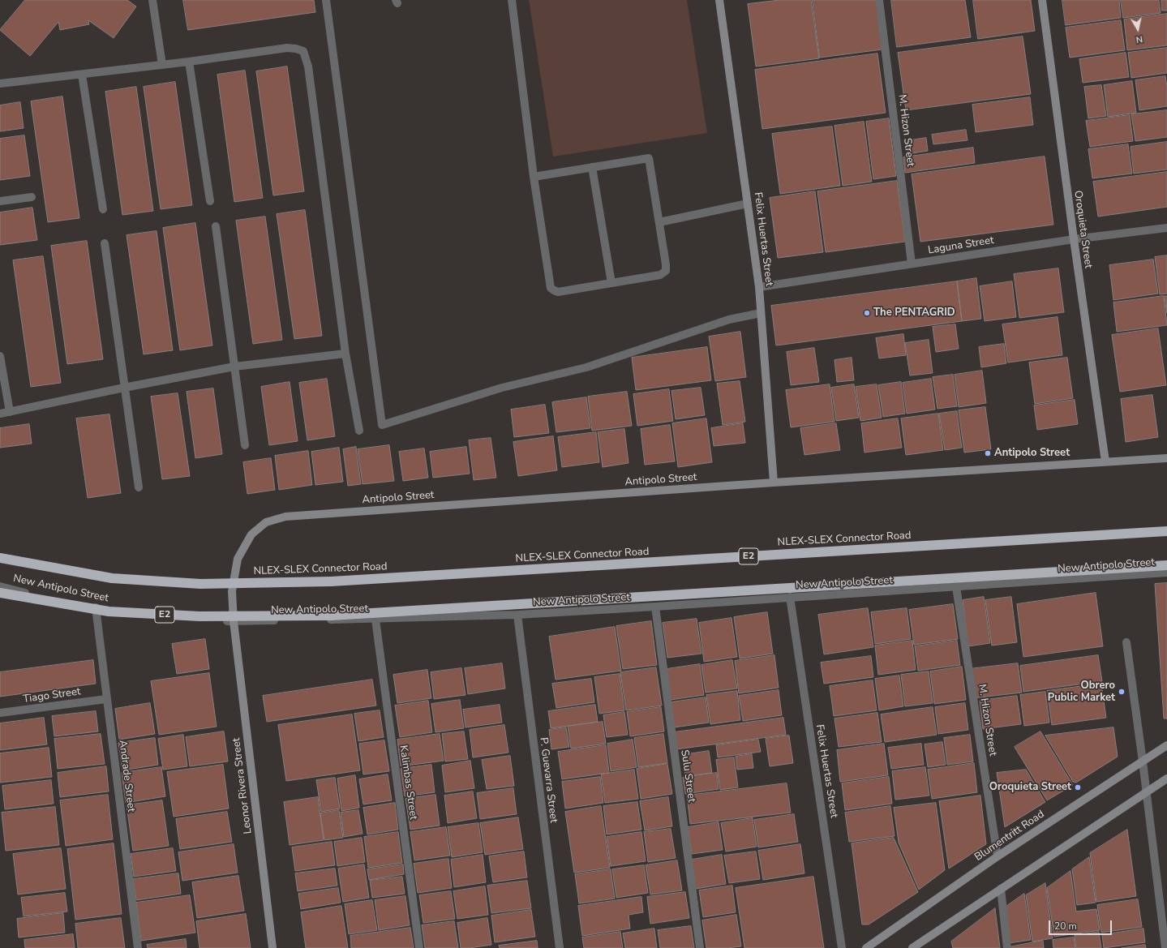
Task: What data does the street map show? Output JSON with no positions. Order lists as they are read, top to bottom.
{
  "streets": {
    "highway": ["NLEX-SLEX Connector Road", "E2"],
    "street": [
      "M. Hizon Street",
      "Oroquieta Street",
      "Felix Huertas Street",
      "Laguna Street",
      "Antipolo Street",
      "New Antipolo Street",
      "Tiago Street",
      "Andrade Street",
      "Sulu Street",
      "P. Guevarra Street",
      "Kalimbas Street",
      "Leonor Rivera Street",
      "Blumentritt Road"
    ]
  },
  "crossings": [
    ["M. Hizon Street", "Laguna Street"],
    ["M. Hizon Street", "New Antipolo Street"],
    ["M. Hizon Street", "Blumentritt Road"],
    ["Oroquieta Street", "Laguna Street"],
    ["Oroquieta Street", "Antipolo Street"],
    ["Felix Huertas Street", "Laguna Street"],
    ["Felix Huertas Street", "Antipolo Street"],
    ["Felix Huertas Street", "New Antipolo Street"],
    ["Antipolo Street", "New Antipolo Street"],
    ["Antipolo Street", "Leonor Rivera Street"],
    ["New Antipolo Street", "Andrade Street"],
    ["New Antipolo Street", "Sulu Street"],
    ["New Antipolo Street", "P. Guevarra Street"],
    ["New Antipolo Street", "Kalimbas Street"],
    ["New Antipolo Street", "Leonor Rivera Street"],
    ["Tiago Street", "Andrade Street"]
  ],
  "places": [
    "The PENTAGRID",
    "Antipolo Street",
    "Obrero Public Market",
    "Oroquieta Street"
  ],
  "scale_bar": "20 m",
  "north": "bottom"
}
